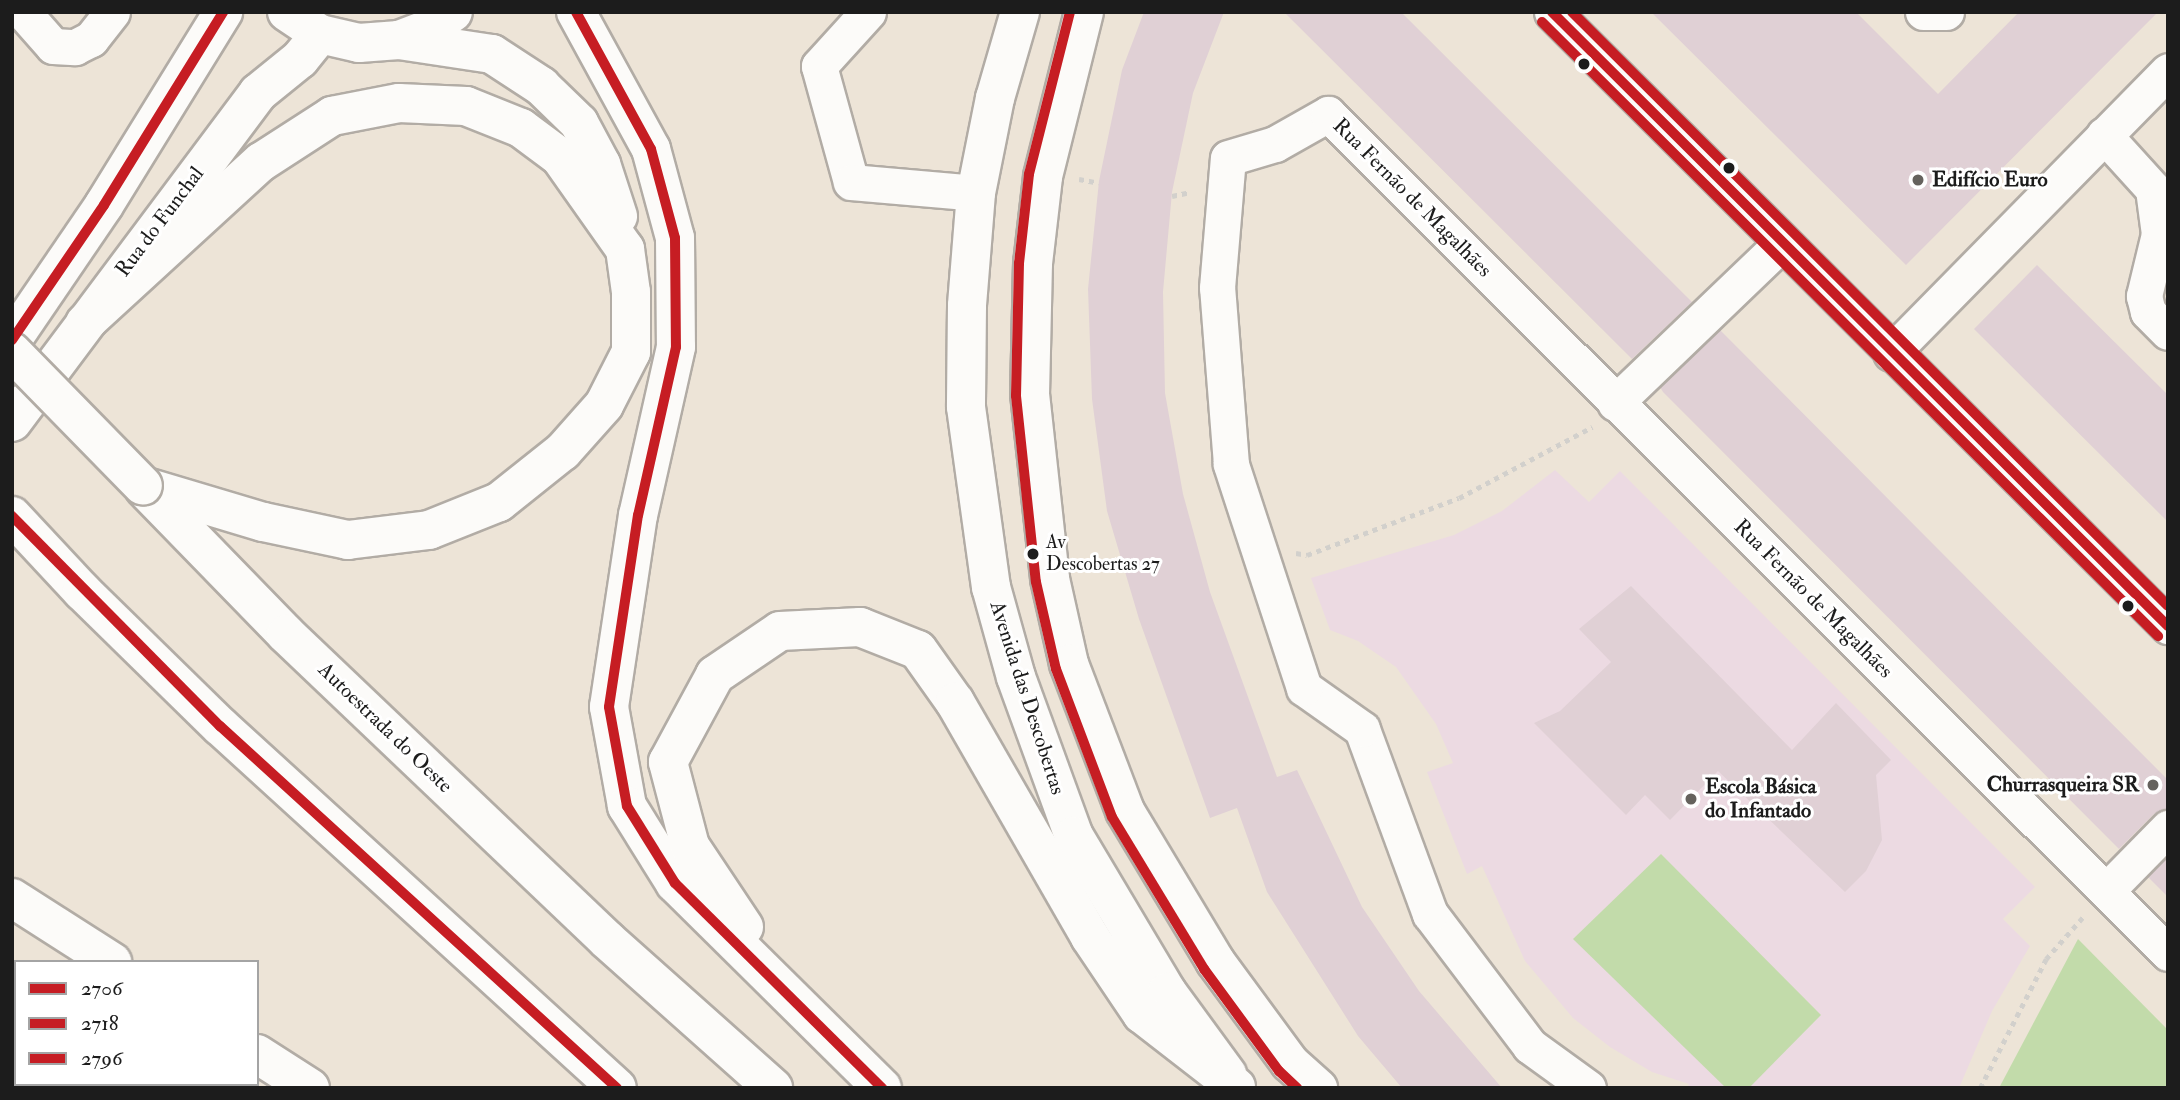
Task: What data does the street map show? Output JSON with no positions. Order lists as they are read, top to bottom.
{
  "streets": {
    "main road": ["Rua do Funchal", "Avenida das Descobertas", "Autoestrada do Oeste"],
    "street": ["Rua Fernão de Magalhães"]
  },
  "places": [
    "Edifício Euro",
    "Av Descobertas 27",
    "Churrasqueira SR",
    "Escola Básica do Infantado"
  ],
  "lines": ["transit line 2706", "transit line 2718", "transit line 2796"],
  "legend": ["2706", "2718", "2796"]
}
